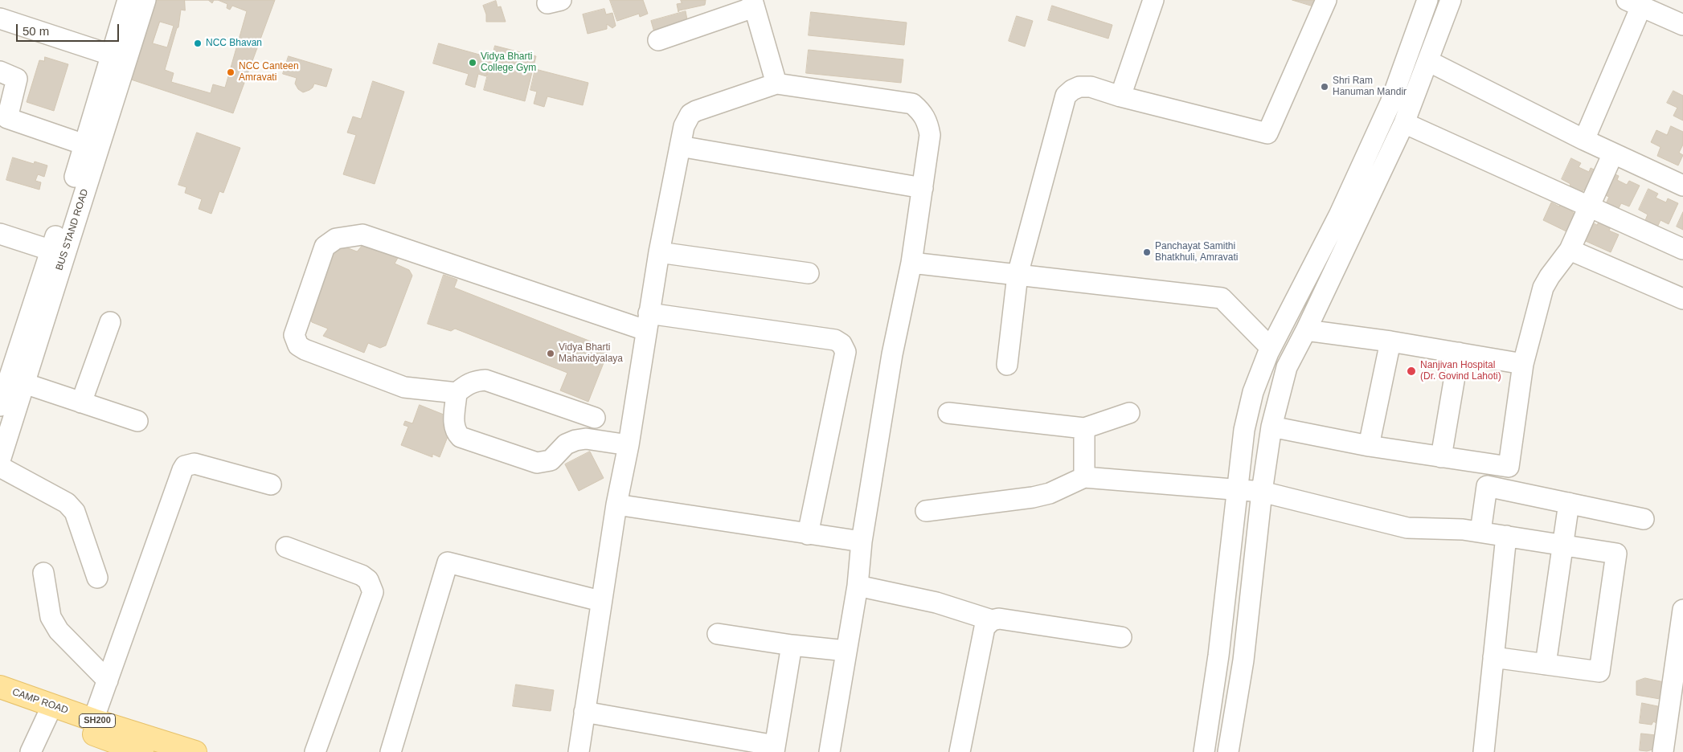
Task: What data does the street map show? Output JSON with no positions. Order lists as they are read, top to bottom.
{
  "streets": {
    "main road": ["CAMP ROAD", "SH200"],
    "street": ["BUS STAND ROAD"]
  },
  "places": [
    "NCC Bhavan",
    "Vidya Bharti College Gym",
    "NCC Canteen Amravati",
    "Shri Ram Hanuman Mandir",
    "Panchayat Samithi Bhatkhuli, Amravati",
    "Vidya Bharti Mahavidyalaya",
    "Nanjivan Hospital (Dr. Govind Lahoti)"
  ],
  "scale_bar": "50 m"
}
